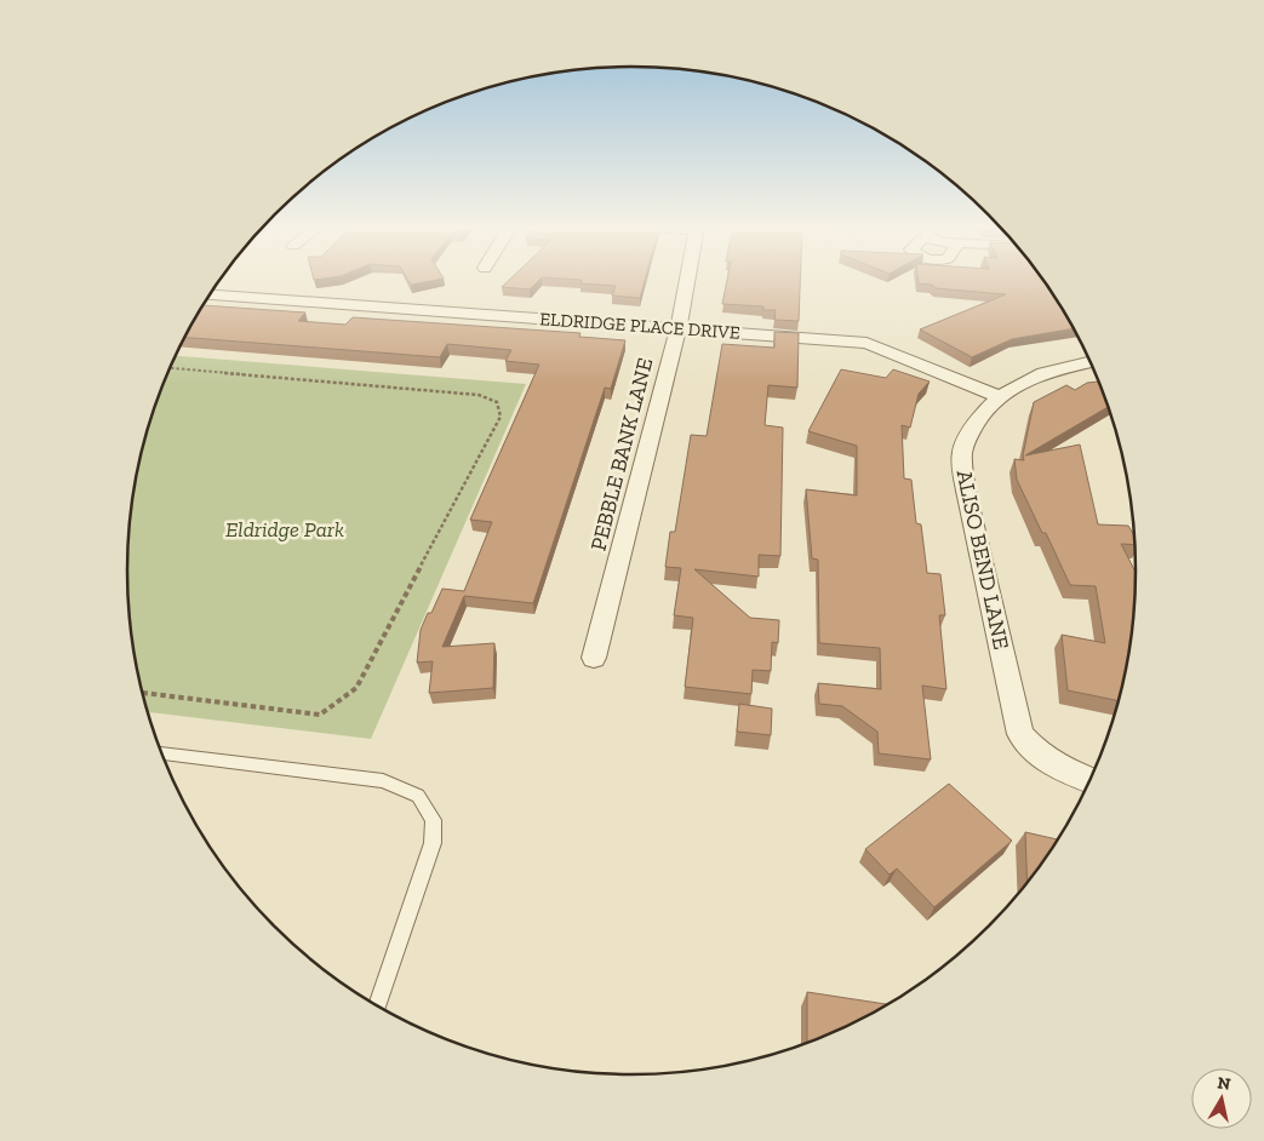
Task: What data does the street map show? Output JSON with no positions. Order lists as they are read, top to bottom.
{
  "streets": {
    "street": ["ELDRIDGE PLACE DRIVE", "PEBBLE BANK LANE", "ALISO BEND LANE"]
  },
  "crossings": [
    ["ELDRIDGE PLACE DRIVE", "PEBBLE BANK LANE"],
    ["ELDRIDGE PLACE DRIVE", "ALISO BEND LANE"]
  ],
  "parks": ["Eldridge Park"],
  "north": "top"
}
